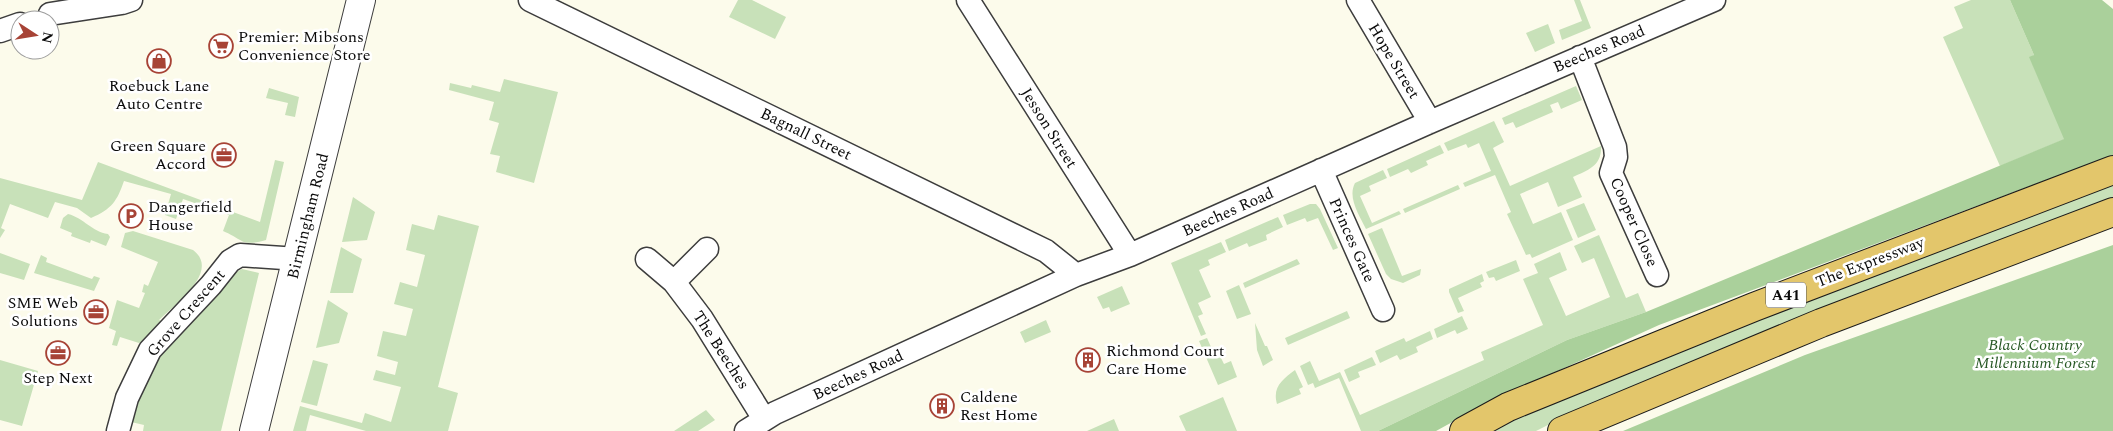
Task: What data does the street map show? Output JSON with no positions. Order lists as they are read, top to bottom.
{
  "streets": {
    "highway": ["The Expressway", "A41"],
    "street": [
      "Beeches Road",
      "Hope Street",
      "Jesson Street",
      "Bagnall Street",
      "Birmingham Road",
      "Cooper Close",
      "Princes Gate",
      "Grove Crescent",
      "The Beeches"
    ]
  },
  "crossings": [
    ["Beeches Road", "Hope Street"],
    ["Beeches Road", "Jesson Street"],
    ["Beeches Road", "Bagnall Street"],
    ["Beeches Road", "Cooper Close"],
    ["Beeches Road", "Princes Gate"],
    ["Beeches Road", "The Beeches"],
    ["Birmingham Road", "Grove Crescent"]
  ],
  "parks": ["Black Country Millennium Forest"],
  "places": {
    "supermarket": ["Premier: Mibsons Convenience Store"],
    "shop": ["Roebuck Lane Auto Centre"],
    "office": ["Green Square Accord", "SME Web Solutions", "Step Next"],
    "parking": ["Dangerfield House"],
    "building": ["Richmond Court Care Home", "Caldene Rest Home"]
  },
  "north": "right"
}
